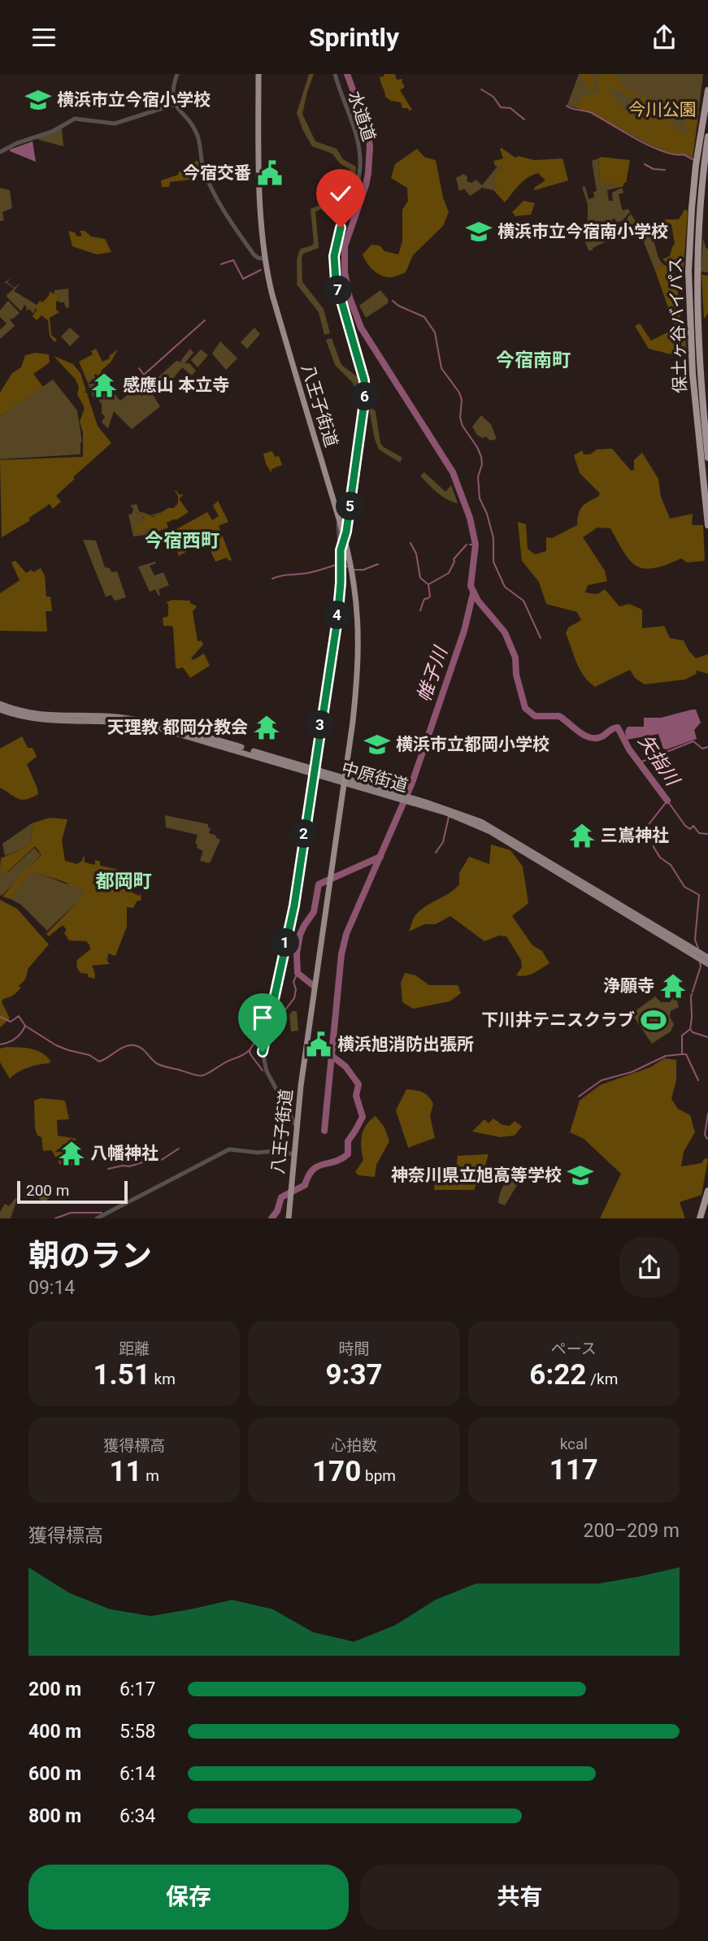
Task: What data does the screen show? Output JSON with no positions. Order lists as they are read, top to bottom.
{
  "streets": {
    "highway": ["保土ヶ谷バイパス", "八王子街道"],
    "main road": ["中原街道"],
    "street": ["水道道"]
  },
  "crossings": [
    ["水道道", "八王子街道"],
    ["八王子街道", "中原街道"]
  ],
  "districts": ["今宿南町", "今宿西町", "都岡町"],
  "water": ["帷子川", "矢指川"],
  "parks": ["今川公園"],
  "places": {
    "school or university": [
      "横浜市立今宿小学校",
      "横浜市立今宿南小学校",
      "横浜市立都岡小学校",
      "神奈川県立旭高等学校"
    ],
    "public building": ["今宿交番", "横浜旭消防出張所"],
    "temple": [
      "感應山 本立寺",
      "天理教 都岡分教会",
      "三嶌神社",
      "浄願寺",
      "八幡神社"
    ],
    "sports": ["下川井テニスクラブ"]
  },
  "scale_bar": "200 m",
  "page": {
    "header": "Sprintly",
    "pins": [
      "7",
      "6",
      "5",
      "4",
      "3",
      "2",
      "1"
    ],
    "scale": "200 m",
    "heading": ["朝のラン", "09:14"],
    "stats": [
      ["距離", "1.51 km"],
      ["時間", "9:37"],
      ["ペース", "6:22 /km"],
      ["獲得標高", "11 m"],
      ["心拍数", "170 bpm"],
      ["kcal", "117"]
    ],
    "chart": ["獲得標高", "200–209 m"],
    "list": [
      {
        "name": "200 m",
        "note": "6:17"
      },
      {
        "name": "400 m",
        "note": "5:58"
      },
      {
        "name": "600 m",
        "note": "6:14"
      },
      {
        "name": "800 m",
        "note": "6:34"
      }
    ],
    "buttons": ["保存", "共有"]
  }
}
